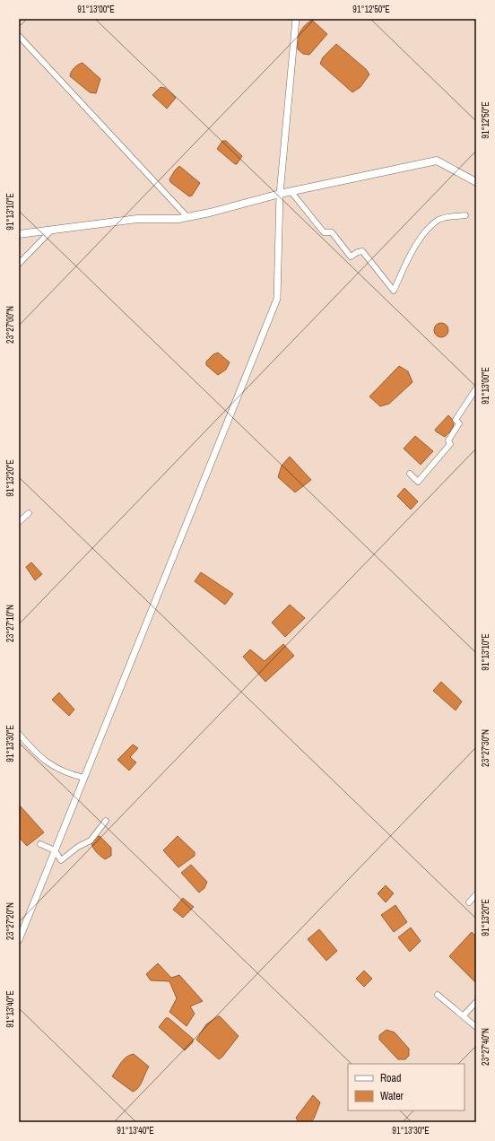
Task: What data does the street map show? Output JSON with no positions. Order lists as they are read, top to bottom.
{
  "legend": ["Road", "Water"],
  "coordinates": [
    "91°13'00\"E",
    "91°12'50\"E",
    "91°13'10\"E",
    "23°27'00\"N",
    "91°13'20\"E",
    "23°27'10\"N",
    "91°13'30\"E",
    "23°27'30\"N",
    "23°27'20\"N",
    "91°13'40\"E",
    "23°27'40\"N"
  ]
}
